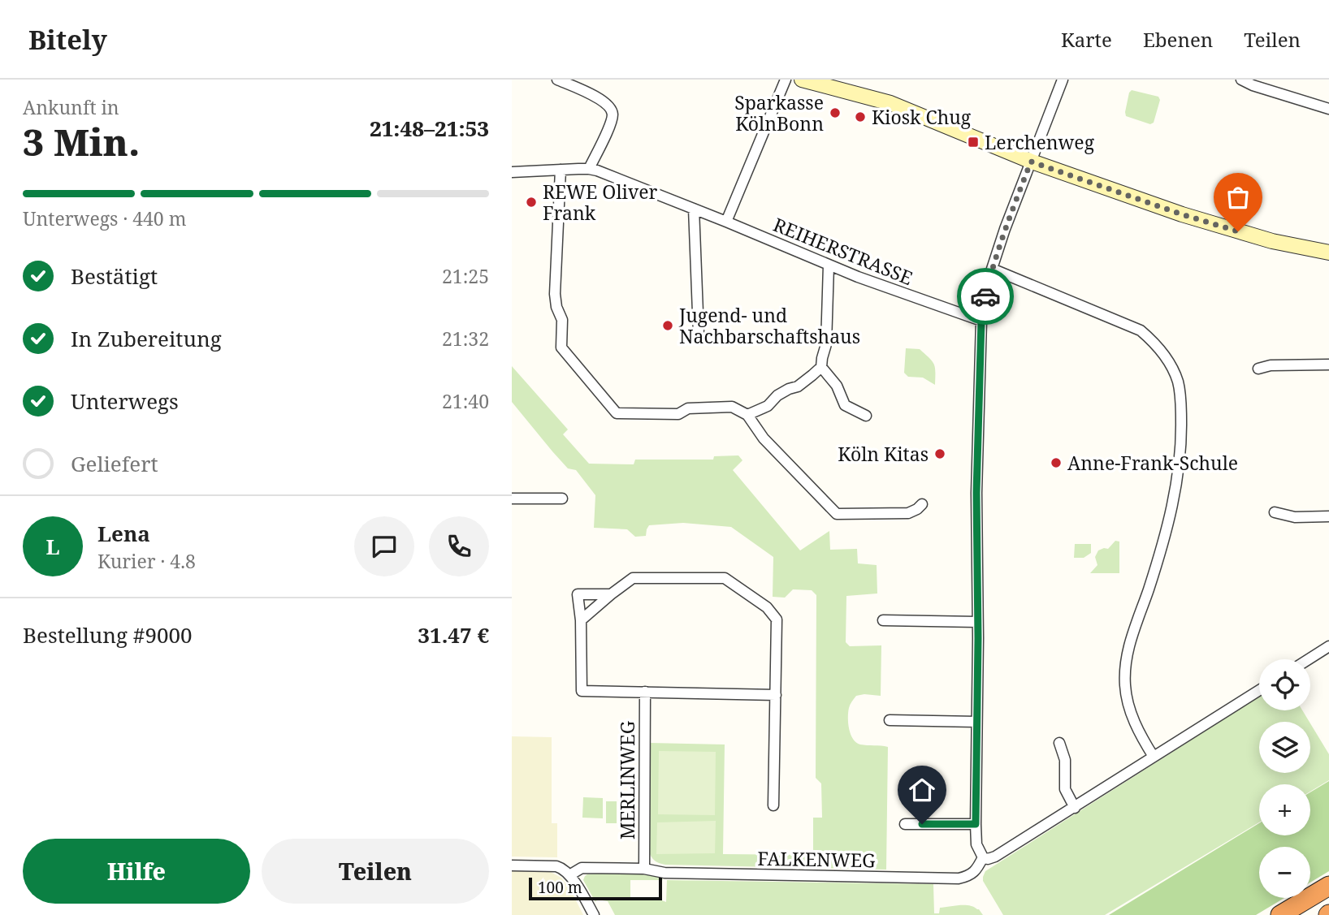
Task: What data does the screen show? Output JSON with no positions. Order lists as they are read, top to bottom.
{
  "streets": {
    "street": ["REIHERSTRASSE", "MERLINWEG", "FALKENWEG"]
  },
  "crossings": [
    ["MERLINWEG", "FALKENWEG"]
  ],
  "places": {
    "other": [
      "Sparkasse KölnBonn",
      "Kiosk Chug",
      "REWE Oliver Frank",
      "Jugend- und Nachbarschaftshaus",
      "Köln Kitas",
      "Anne-Frank-Schule"
    ],
    "transit": ["Lerchenweg"]
  },
  "scale_bar": "100 m",
  "page": {
    "header": "Bitely",
    "nav": ["Karte", "Ebenen", "Teilen"],
    "heading": ["3 Min.", "Ankunft in", "21:48–21:53"],
    "panel": [
      "Lena",
      "Kurier · 4.8",
      "Bestellung #9000",
      "31.47 €"
    ],
    "bar": "Unterwegs · 440 m",
    "list": [
      ["Bestätigt", "21:25"],
      ["In Zubereitung", "21:32"],
      ["Unterwegs", "21:40"],
      "Geliefert"
    ],
    "round": "L",
    "map_buttons": ["+", "−"],
    "buttons": ["Hilfe", "Teilen"],
    "scale": "100 m"
  }
}
